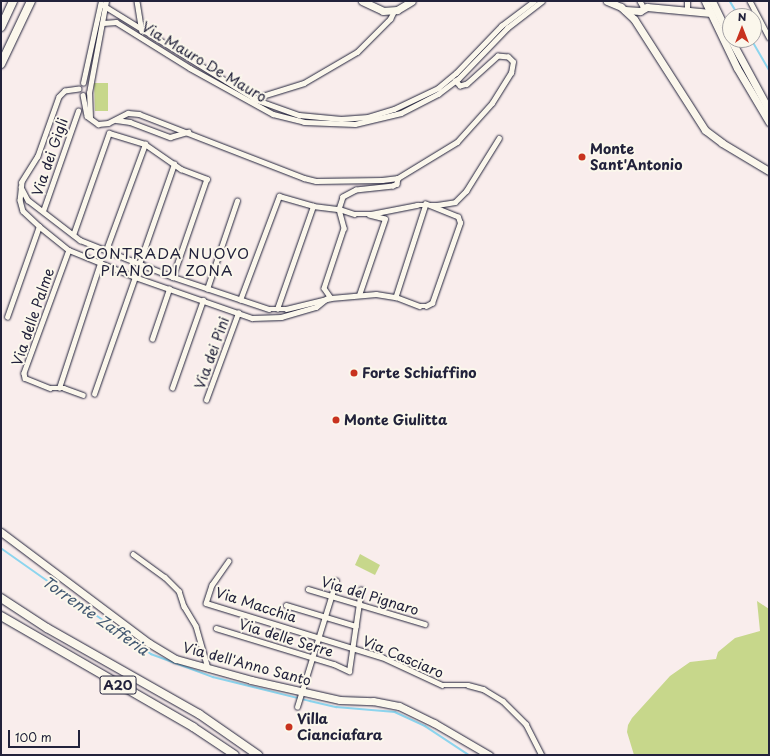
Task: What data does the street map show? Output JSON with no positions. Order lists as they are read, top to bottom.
{
  "streets": {
    "highway": ["A20"],
    "street": [
      "Via Mauro De Mauro",
      "Via dei Gigli",
      "Via delle Palme",
      "Via dei Pini",
      "Via del Pignaro",
      "Via Macchia",
      "Via delle Serre",
      "Via Casciaro",
      "Via dell'Anno Santo"
    ]
  },
  "crossings": [
    ["Via Macchia", "Via Casciaro"],
    ["Via delle Serre", "Via Casciaro"]
  ],
  "districts": ["CONTRADA NUOVO PIANO DI ZONA"],
  "water": ["Torrente Zafferia"],
  "places": [
    "Monte Sant'Antonio",
    "Forte Schiaffino",
    "Monte Giulitta",
    "Villa Cianciafara"
  ],
  "scale_bar": "100 m",
  "north": "top"
}
